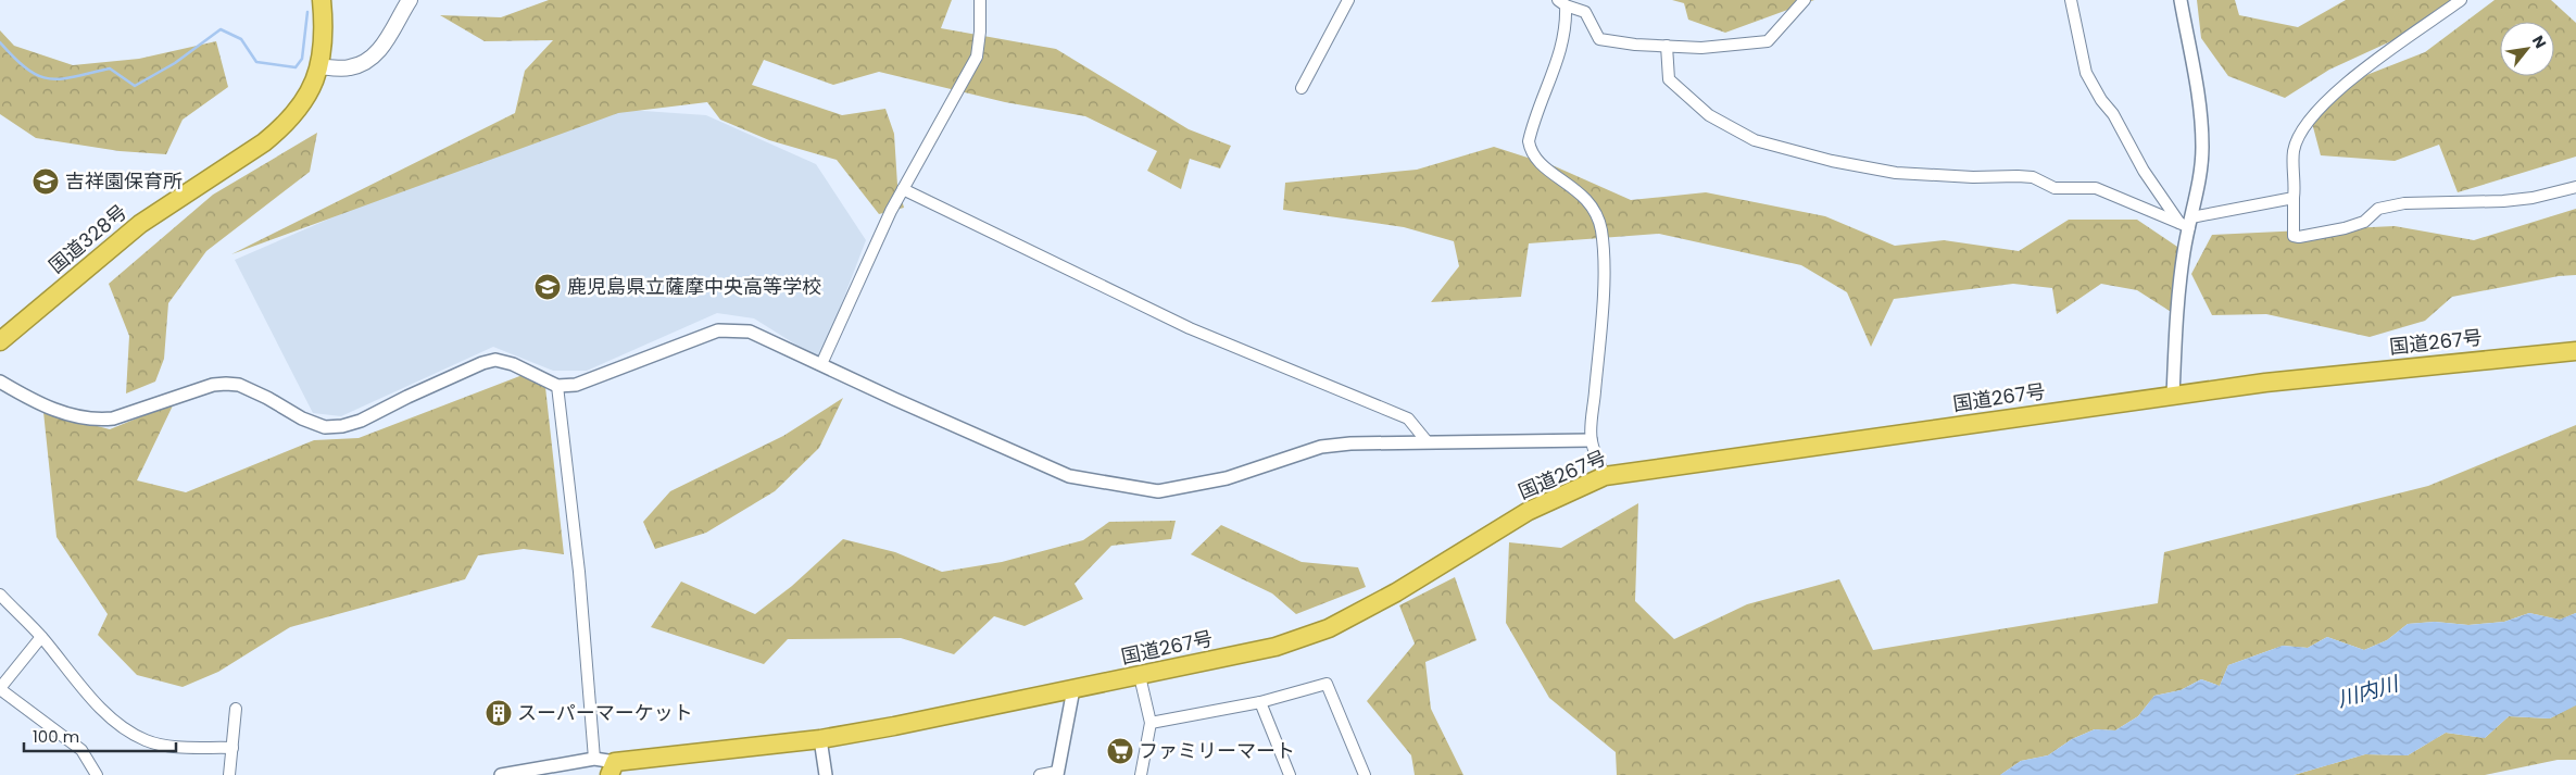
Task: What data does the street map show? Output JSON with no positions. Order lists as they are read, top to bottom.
{
  "streets": {
    "highway": ["国道328号", "国道267号"]
  },
  "water": ["川内川"],
  "places": {
    "school or university": ["吉祥園保育所", "鹿児島県立薩摩中央高等学校"],
    "building": ["スーパーマーケット"],
    "supermarket": ["ファミリーマート"]
  },
  "scale_bar": "100 m",
  "north": "top right"
}
